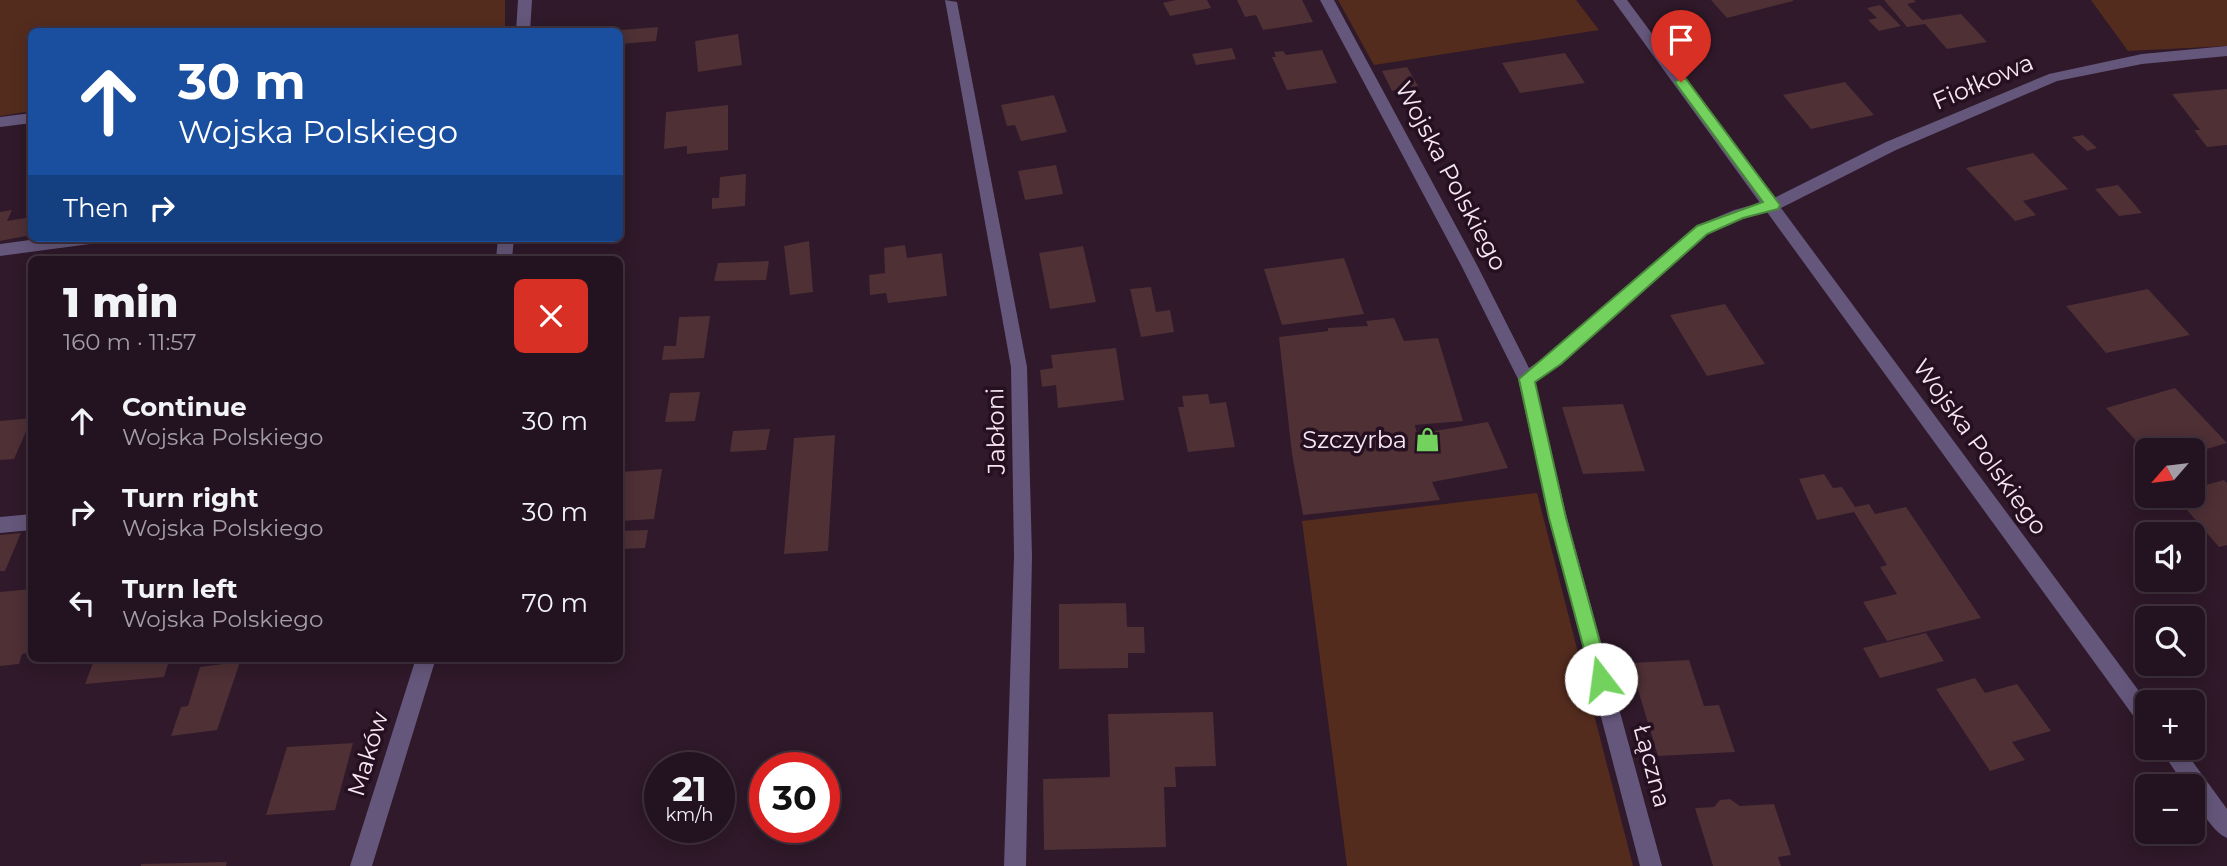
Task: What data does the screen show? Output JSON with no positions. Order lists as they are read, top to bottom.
{
  "streets": {
    "street": [
      "Fiołkowa",
      "Wojska Polskiego",
      "Jabłoni",
      "Maków",
      "Łączna"
    ]
  },
  "crossings": [
    ["Fiołkowa", "Wojska Polskiego"],
    ["Wojska Polskiego", "Łączna"]
  ],
  "places": {
    "shop": ["Szczyrba"]
  },
  "north": "bottom left",
  "page": {
    "turn": ["30 m", "Wojska Polskiego"],
    "then": "Then",
    "heading": ["1 min", "160 m · 11:57"],
    "list": [
      {
        "name": "Continue",
        "note": "Wojska Polskiego",
        "value": "30 m"
      },
      {
        "name": "Turn right",
        "note": "Wojska Polskiego",
        "value": "30 m"
      },
      {
        "name": "Turn left",
        "note": "Wojska Polskiego",
        "value": "70 m"
      }
    ],
    "map_buttons": ["+", "−"],
    "speed": "21 km/h",
    "limit": "30"
  }
}
